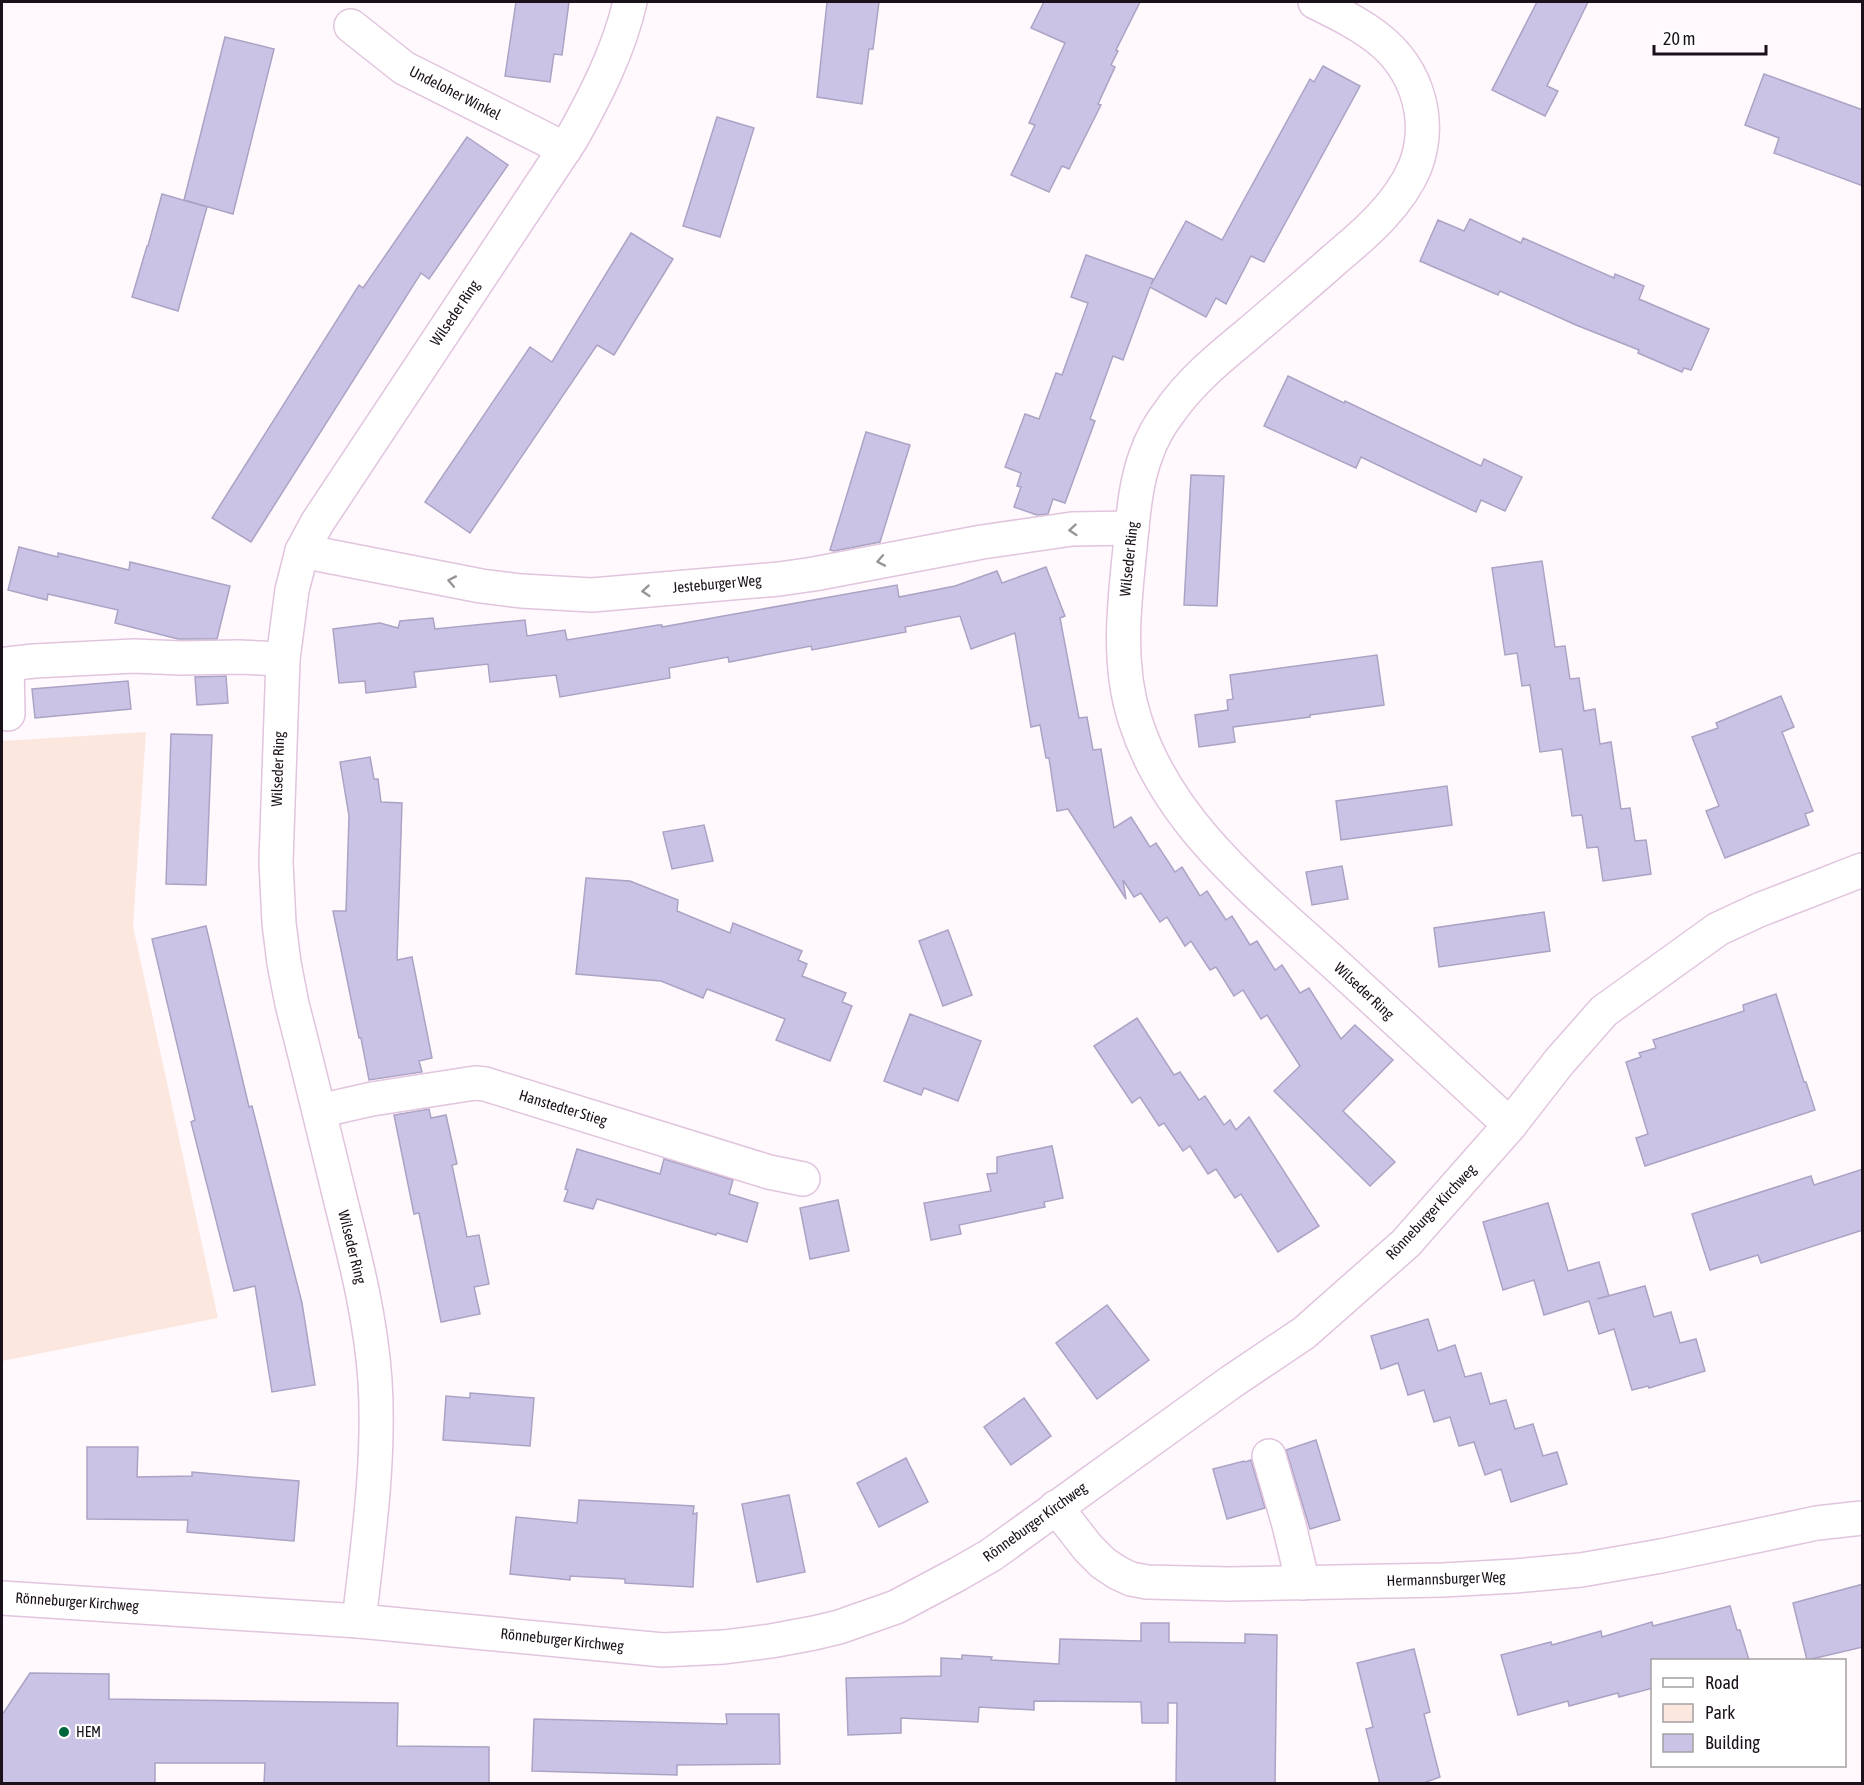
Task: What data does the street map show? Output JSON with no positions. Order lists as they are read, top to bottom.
{
  "streets": {
    "street": [
      "Undeloher Winkel",
      "Wilseder Ring",
      "Jesteburger Weg",
      "Hanstedter Stieg",
      "Rönneburger Kirchweg",
      "Hermannsburger Weg"
    ]
  },
  "crossings": [
    ["Undeloher Winkel", "Wilseder Ring"],
    ["Wilseder Ring", "Jesteburger Weg"],
    ["Wilseder Ring", "Hanstedter Stieg"],
    ["Wilseder Ring", "Rönneburger Kirchweg"],
    ["Rönneburger Kirchweg", "Hermannsburger Weg"]
  ],
  "one_way": ["Jesteburger Weg"],
  "places": ["HEM"],
  "legend": ["Road", "Park", "Building"],
  "scale_bar": "20 m"
}
